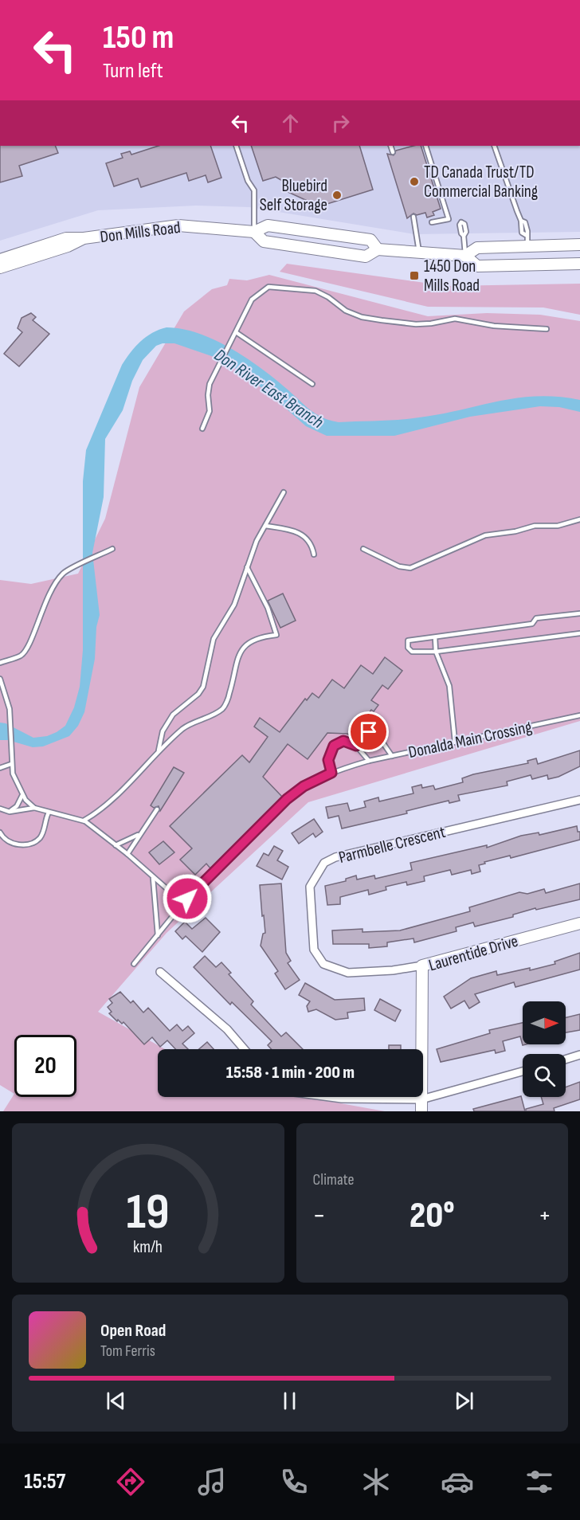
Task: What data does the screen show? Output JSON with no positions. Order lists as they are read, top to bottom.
{
  "streets": {
    "main road": ["Don Mills Road", "Laurentide Drive"],
    "street": ["Parmbelle Crescent"],
    "lane": ["Donalda Main Crossing"]
  },
  "crossings": [
    ["Parmbelle Crescent", "Laurentide Drive"]
  ],
  "water": ["Don River East Branch"],
  "places": {
    "other": ["TD Canada Trust/TD Commercial Banking", "Bluebird Self Storage"],
    "transit": ["1450 Don Mills Road"]
  },
  "north": "right",
  "page": {
    "turn": ["150 m", "Turn left"],
    "limit": "20",
    "trip": "15:58 · 1 min · 200 m",
    "tile": "Climate",
    "heat": ["−", "20°", "+"],
    "song": ["Open Road", "Tom Ferris"],
    "tabs": "15:57",
    "gauge": ["19", "km/h"]
  }
}
